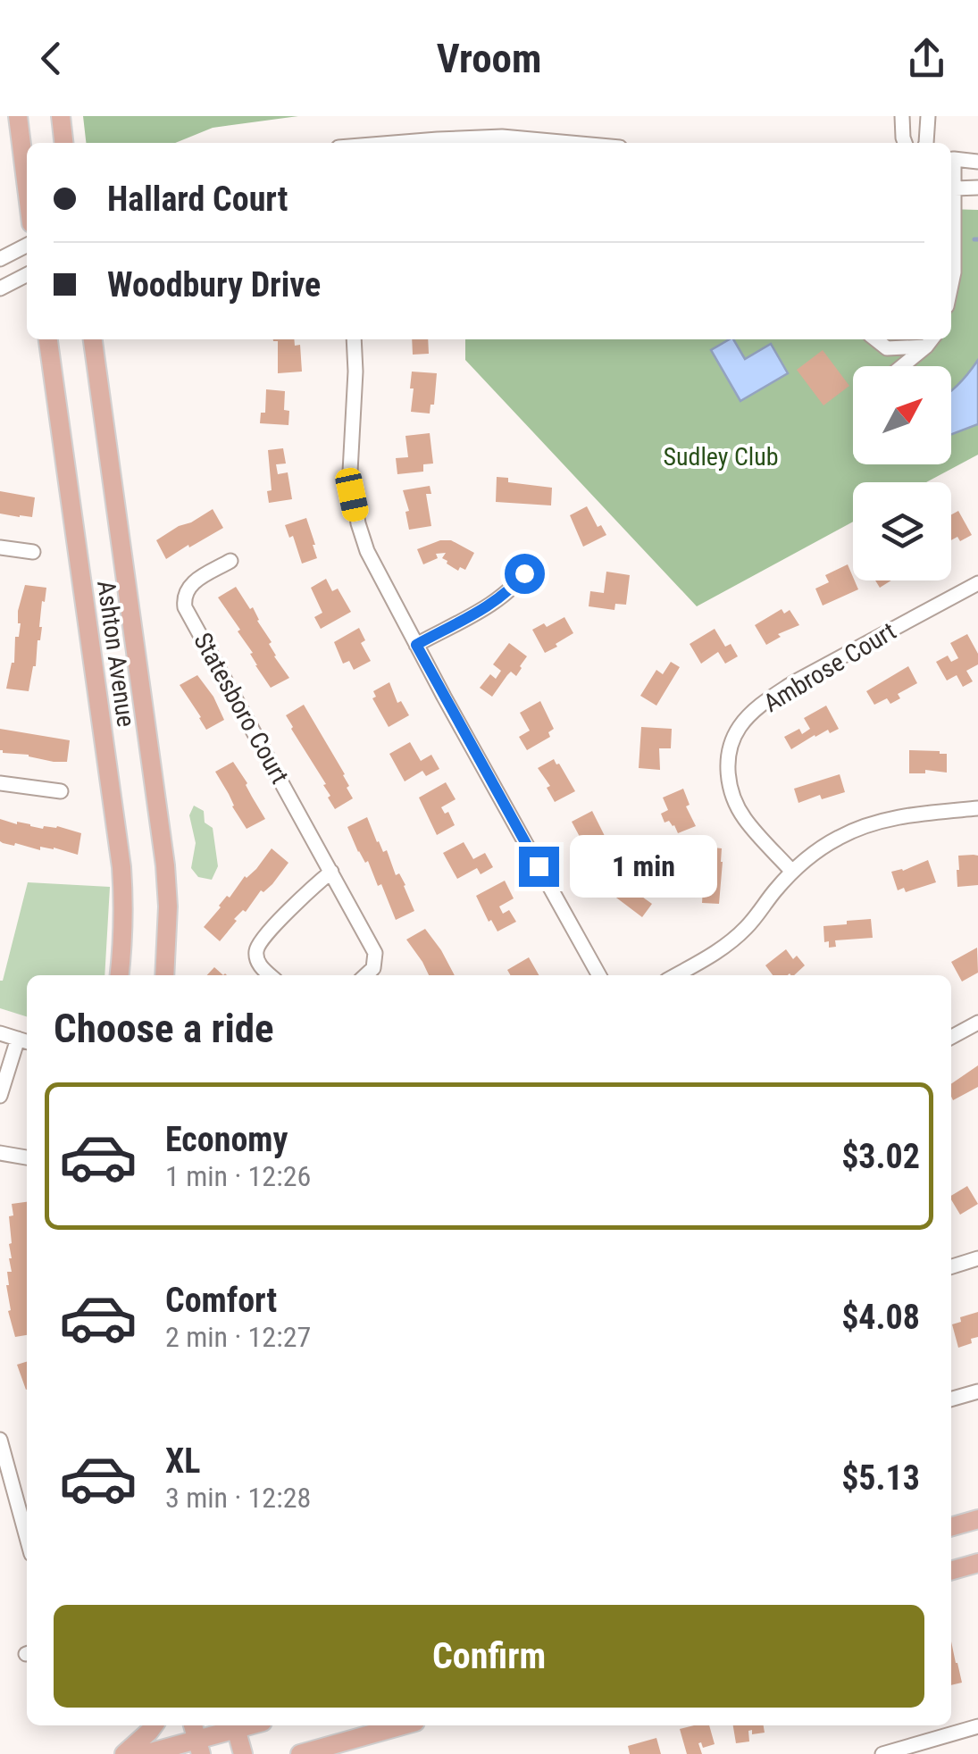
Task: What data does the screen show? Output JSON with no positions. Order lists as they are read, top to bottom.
{
  "streets": {
    "main road": ["Ashton Avenue"],
    "street": ["Ambrose Court", "Statesboro Court"]
  },
  "parks": ["Sudley Club"],
  "north": "top right",
  "page": {
    "header": "Vroom",
    "banner": ["Hallard Court", "Woodbury Drive"],
    "bubble": "1 min",
    "heading": "Choose a ride",
    "list": [
      {
        "name": "Economy",
        "note": "1 min · 12:26",
        "value": "$3.02"
      },
      {
        "name": "Comfort",
        "note": "2 min · 12:27",
        "value": "$4.08"
      },
      {
        "name": "XL",
        "note": "3 min · 12:28",
        "value": "$5.13"
      }
    ],
    "buttons": "Confirm"
  }
}
